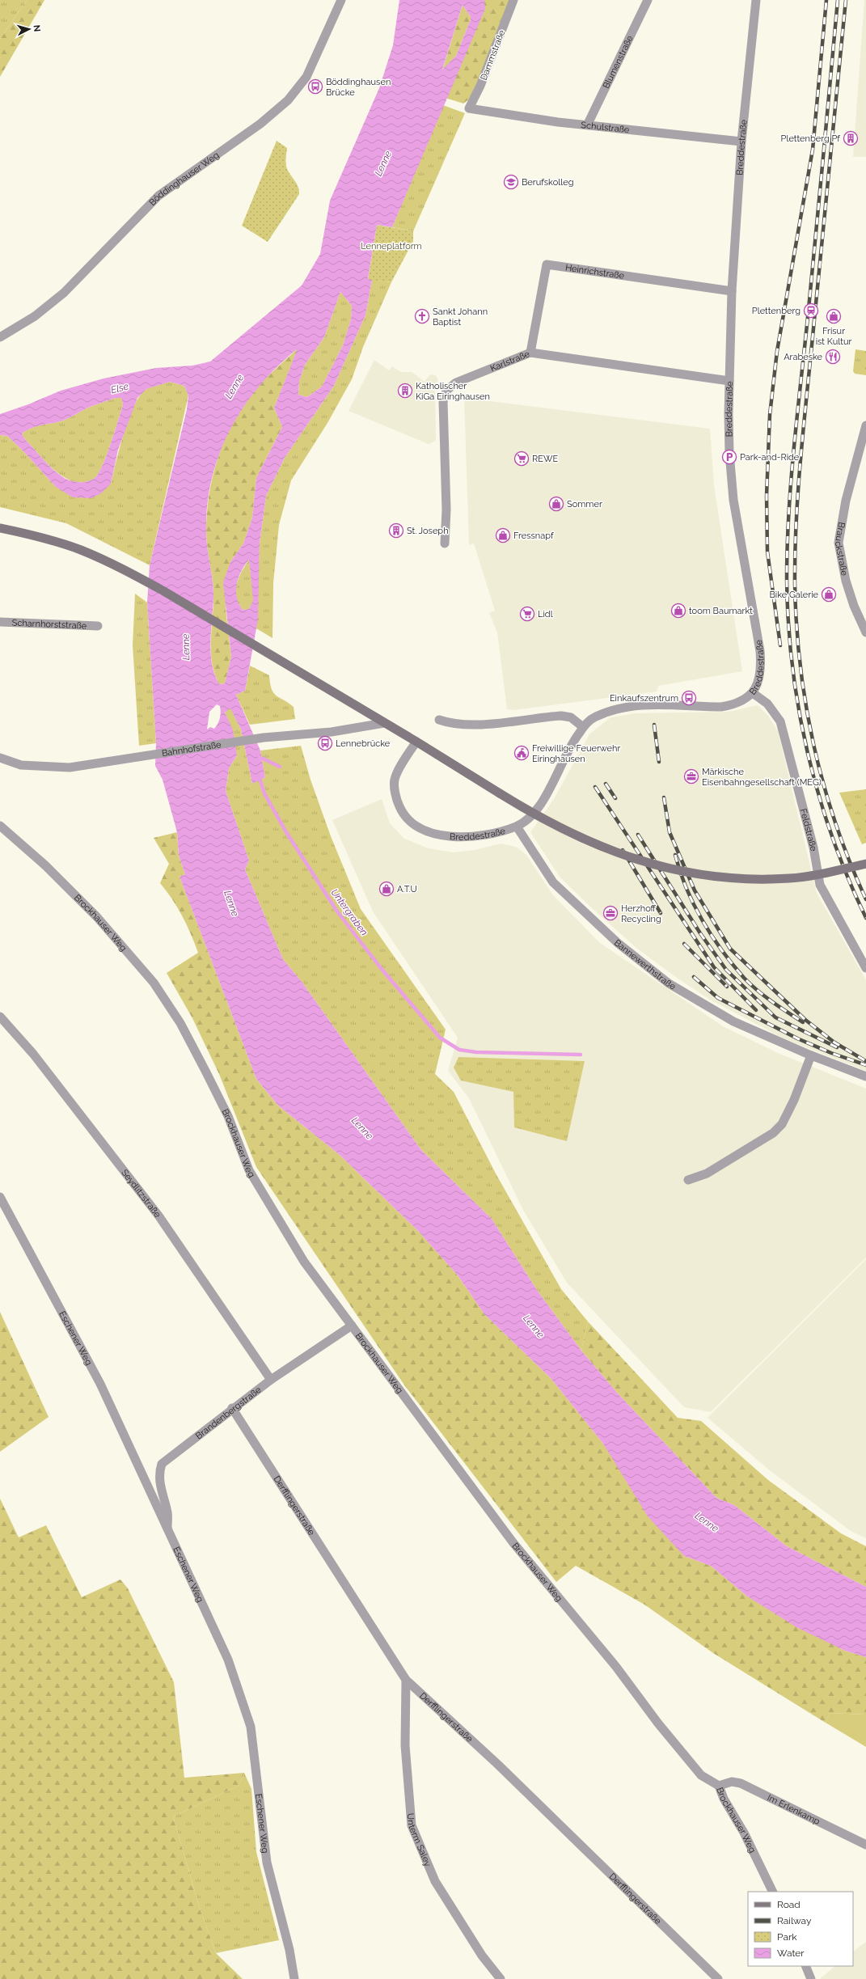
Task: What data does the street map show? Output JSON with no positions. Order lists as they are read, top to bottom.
{
  "streets": {
    "street": [
      "Dammstraße",
      "Blumenstraße",
      "Schulstraße",
      "Breddestraße",
      "Böddinghauser Weg",
      "Heinrichstraße",
      "Karlstraße",
      "Brauckstraße",
      "Scharnhorststraße",
      "Bahnhofstraße",
      "Feldstraße",
      "Brockhauser Weg",
      "Bannewerthstraße",
      "Seydlitzstraße",
      "Eschener Weg",
      "Brandenbergstraße",
      "Derfflingerstraße",
      "Im Erlenkamp",
      "Unterm Saley"
    ]
  },
  "crossings": [
    ["Dammstraße", "Schulstraße"],
    ["Blumenstraße", "Schulstraße"],
    ["Schulstraße", "Breddestraße"],
    ["Breddestraße", "Heinrichstraße"],
    ["Breddestraße", "Karlstraße"],
    ["Breddestraße", "Feldstraße"],
    ["Breddestraße", "Bannewerthstraße"],
    ["Heinrichstraße", "Karlstraße"],
    ["Brockhauser Weg", "Brandenbergstraße"],
    ["Brockhauser Weg", "Im Erlenkamp"],
    ["Seydlitzstraße", "Brandenbergstraße"],
    ["Eschener Weg", "Brandenbergstraße"],
    ["Brandenbergstraße", "Derfflingerstraße"],
    ["Derfflingerstraße", "Unterm Saley"]
  ],
  "water": ["Lenne", "Else", "Untergraben"],
  "parks": ["Lenneplatform"],
  "places": {
    "bus stop": ["Böddinghausen Brücke", "Einkaufszentrum", "Lennebrücke"],
    "building": ["Plettenberg Pf", "Katholischer KiGa Eiringhausen", "St. Joseph"],
    "school or university": ["Berufskolleg"],
    "station": ["Plettenberg"],
    "church": ["Sankt Johann Baptist"],
    "shop": [
      "Frisur ist Kultur",
      "Sommer",
      "Fressnapf",
      "Bike Galerie",
      "toom Baumarkt",
      "A.T.U"
    ],
    "restaurant": ["Arabeske"],
    "parking": ["Park-and-Ride"],
    "supermarket": ["REWE", "Lidl"],
    "public building": ["Freiwillige Feuerwehr Eiringhausen"],
    "office": ["Märkische Eisenbahngesellschaft (MEG)", "Herzhoff Recycling"]
  },
  "legend": [
    "Road",
    "Railway",
    "Park",
    "Water"
  ],
  "north": "right"
}
